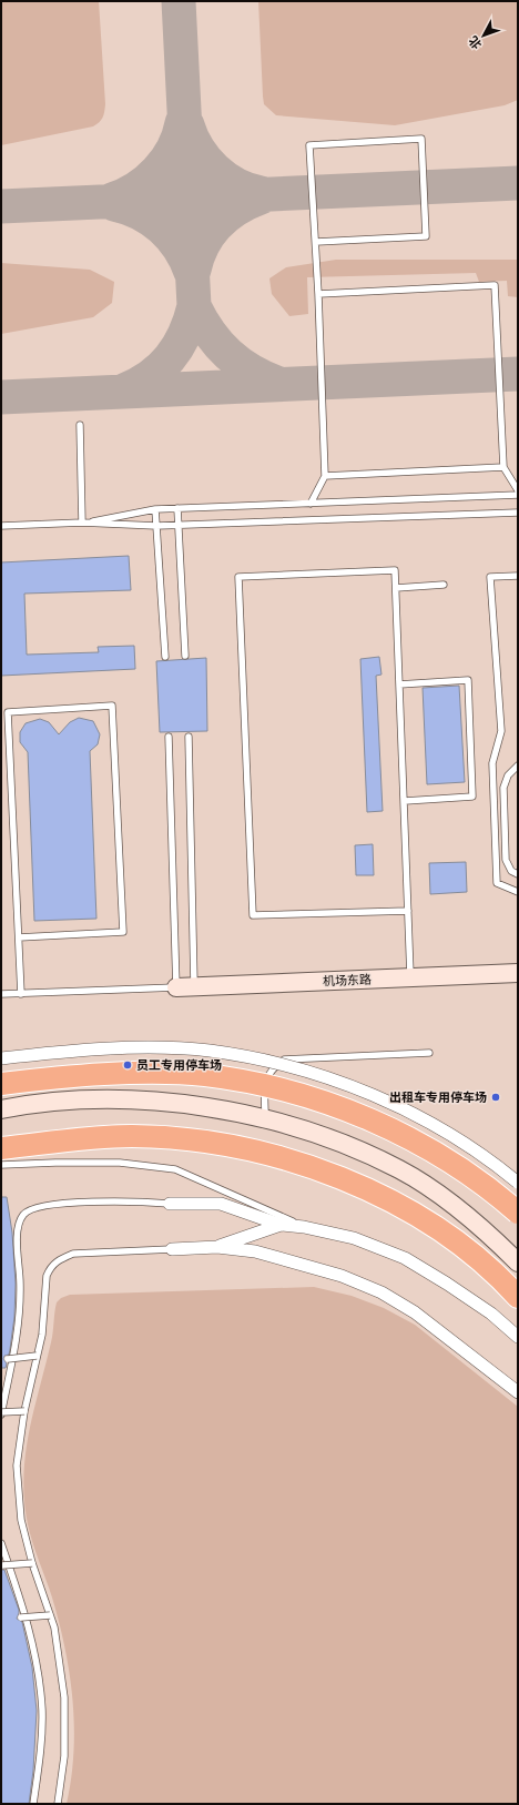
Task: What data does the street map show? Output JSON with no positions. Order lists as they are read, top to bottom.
{
  "streets": {
    "main road": ["机场东路"]
  },
  "places": ["员工专用停车场", "出租车专用停车场"],
  "north": "bottom left"
}
